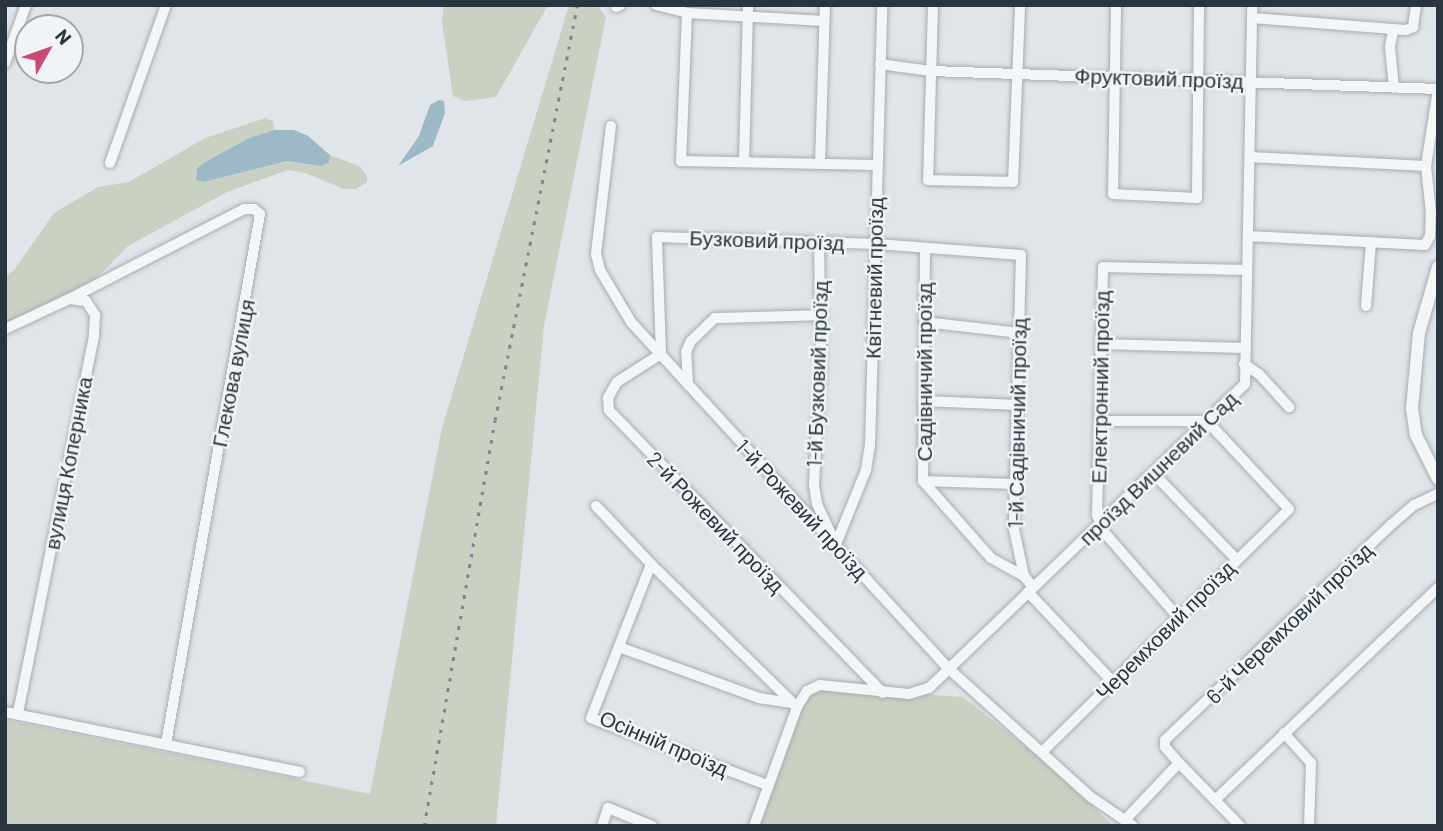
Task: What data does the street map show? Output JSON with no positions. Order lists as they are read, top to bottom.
{
  "streets": {
    "street": [
      "Фруктовий проїзд",
      "Бузковий проїзд",
      "Квітневий проїзд",
      "Садівничий проїзд",
      "Глекова вулиця",
      "1-й Бузковий проїзд",
      "Електронний проїзд",
      "1-й Садівничий проїзд",
      "вулиця Коперника",
      "проїзд Вишневий Сад",
      "1-й Рожевий проїзд",
      "2-й Рожевий проїзд",
      "6-й Черемховий проїзд",
      "Черемховий проїзд",
      "Осінній проїзд"
    ]
  },
  "crossings": [
    ["Фруктовий проїзд", "Квітневий проїзд"],
    ["Фруктовий проїзд", "проїзд Вишневий Сад"],
    ["Бузковий проїзд", "Квітневий проїзд"],
    ["Бузковий проїзд", "Садівничий проїзд"],
    ["Бузковий проїзд", "1-й Бузковий проїзд"],
    ["Бузковий проїзд", "1-й Садівничий проїзд"],
    ["Бузковий проїзд", "1-й Рожевий проїзд"],
    ["Бузковий проїзд", "2-й Рожевий проїзд"],
    ["Квітневий проїзд", "1-й Бузковий проїзд"],
    ["Квітневий проїзд", "1-й Рожевий проїзд"],
    ["Садівничий проїзд", "1-й Садівничий проїзд"],
    ["Глекова вулиця", "вулиця Коперника"],
    ["1-й Бузковий проїзд", "1-й Рожевий проїзд"],
    ["Електронний проїзд", "проїзд Вишневий Сад"],
    ["1-й Садівничий проїзд", "проїзд Вишневий Сад"],
    ["1-й Садівничий проїзд", "Черемховий проїзд"],
    ["проїзд Вишневий Сад", "1-й Рожевий проїзд"],
    ["проїзд Вишневий Сад", "2-й Рожевий проїзд"],
    ["проїзд Вишневий Сад", "Черемховий проїзд"],
    ["1-й Рожевий проїзд", "2-й Рожевий проїзд"],
    ["1-й Рожевий проїзд", "Черемховий проїзд"]
  ],
  "north": "top right"
}
